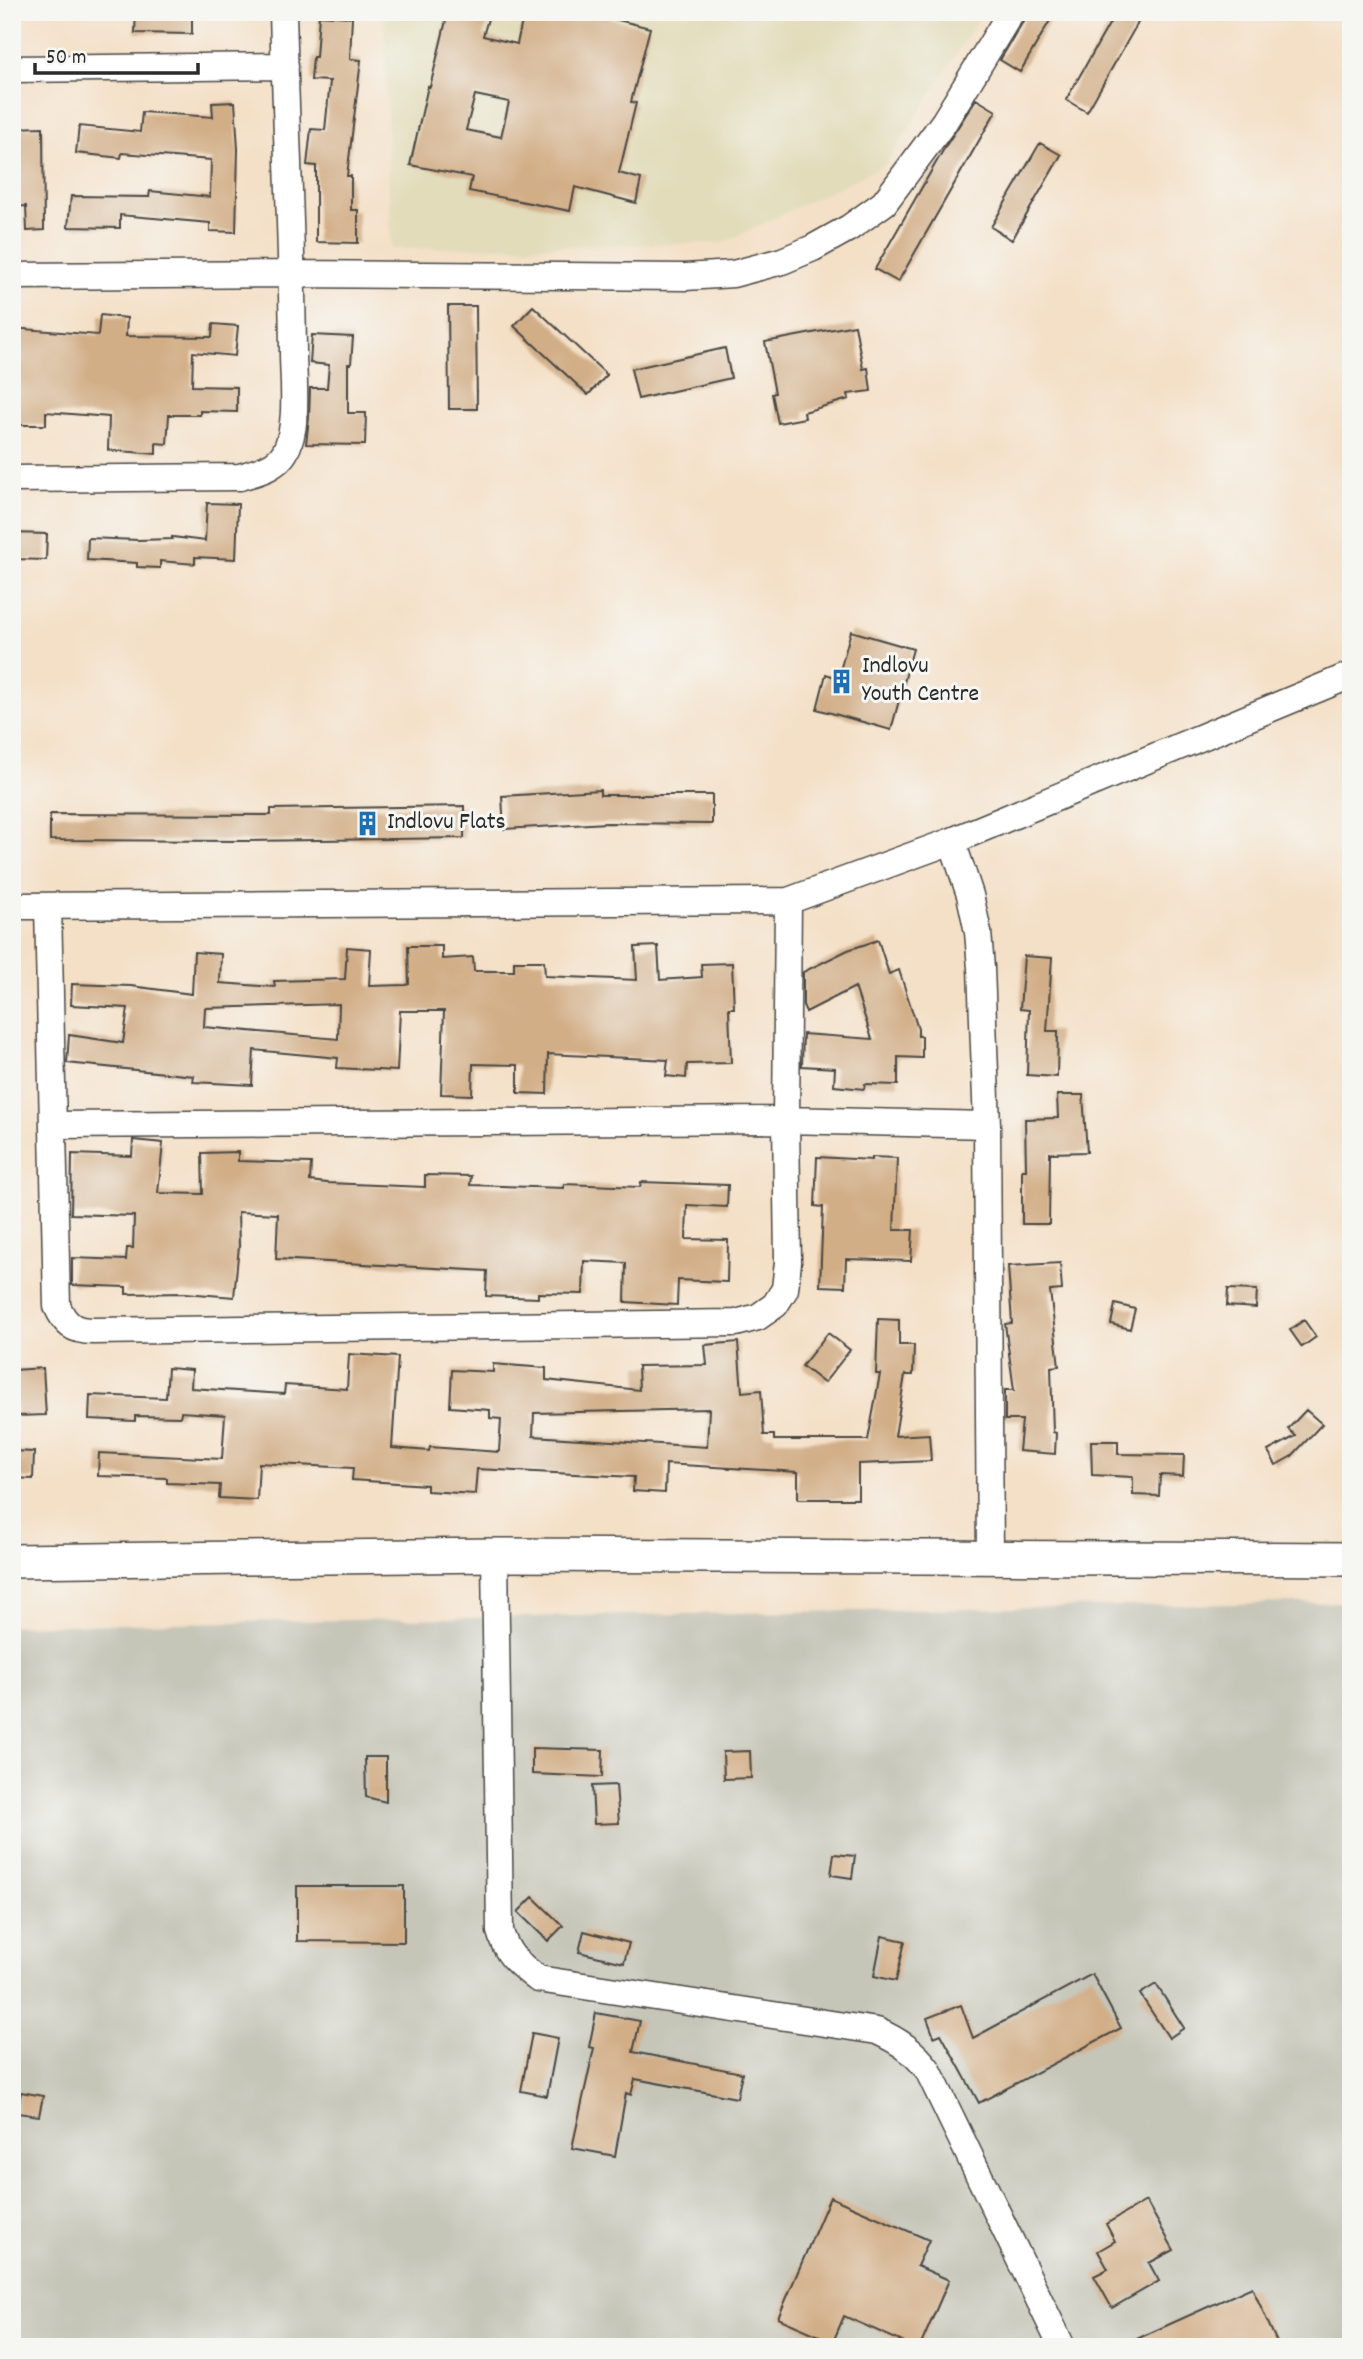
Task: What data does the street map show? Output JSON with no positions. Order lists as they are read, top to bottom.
{
  "places": {
    "building": ["Indlovu Youth Centre", "Indlovu Flats"]
  },
  "scale_bar": "50 m"
}
